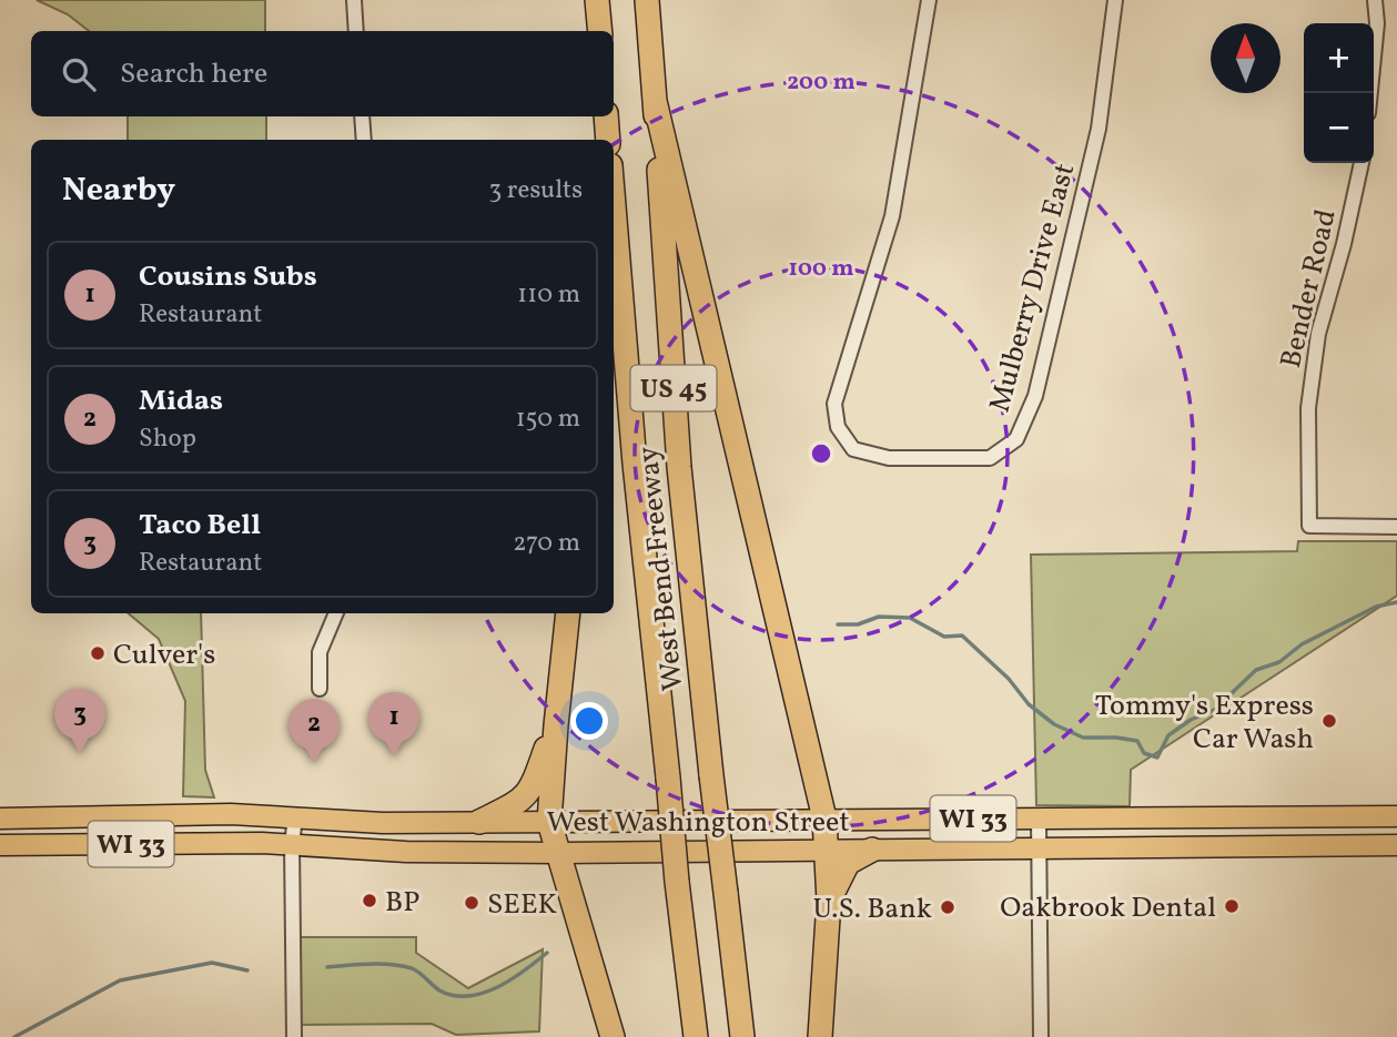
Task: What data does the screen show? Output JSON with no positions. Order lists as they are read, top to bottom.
{
  "streets": {
    "highway": ["US 45", "West Bend Freeway"],
    "main road": ["WI 33", "West Washington Street"],
    "street": ["Mulberry Drive East", "Bender Road"]
  },
  "places": [
    "Culver's",
    "Tommy's Express Car Wash",
    "BP",
    "SEEK",
    "Oakbrook Dental",
    "U.S. Bank"
  ],
  "north": "top",
  "page": {
    "map_buttons": ["+", "−"],
    "search": "Search here",
    "heading": ["Nearby", "3 results"],
    "list": [
      {
        "mark": "1",
        "name": "Cousins Subs",
        "note": "Restaurant",
        "value": "110 m"
      },
      {
        "mark": "2",
        "name": "Midas",
        "note": "Shop",
        "value": "150 m"
      },
      {
        "mark": "3",
        "name": "Taco Bell",
        "note": "Restaurant",
        "value": "270 m"
      }
    ],
    "pins": ["3", "1", "2"]
  },
  "rings": ["200 m", "100 m"]
}
